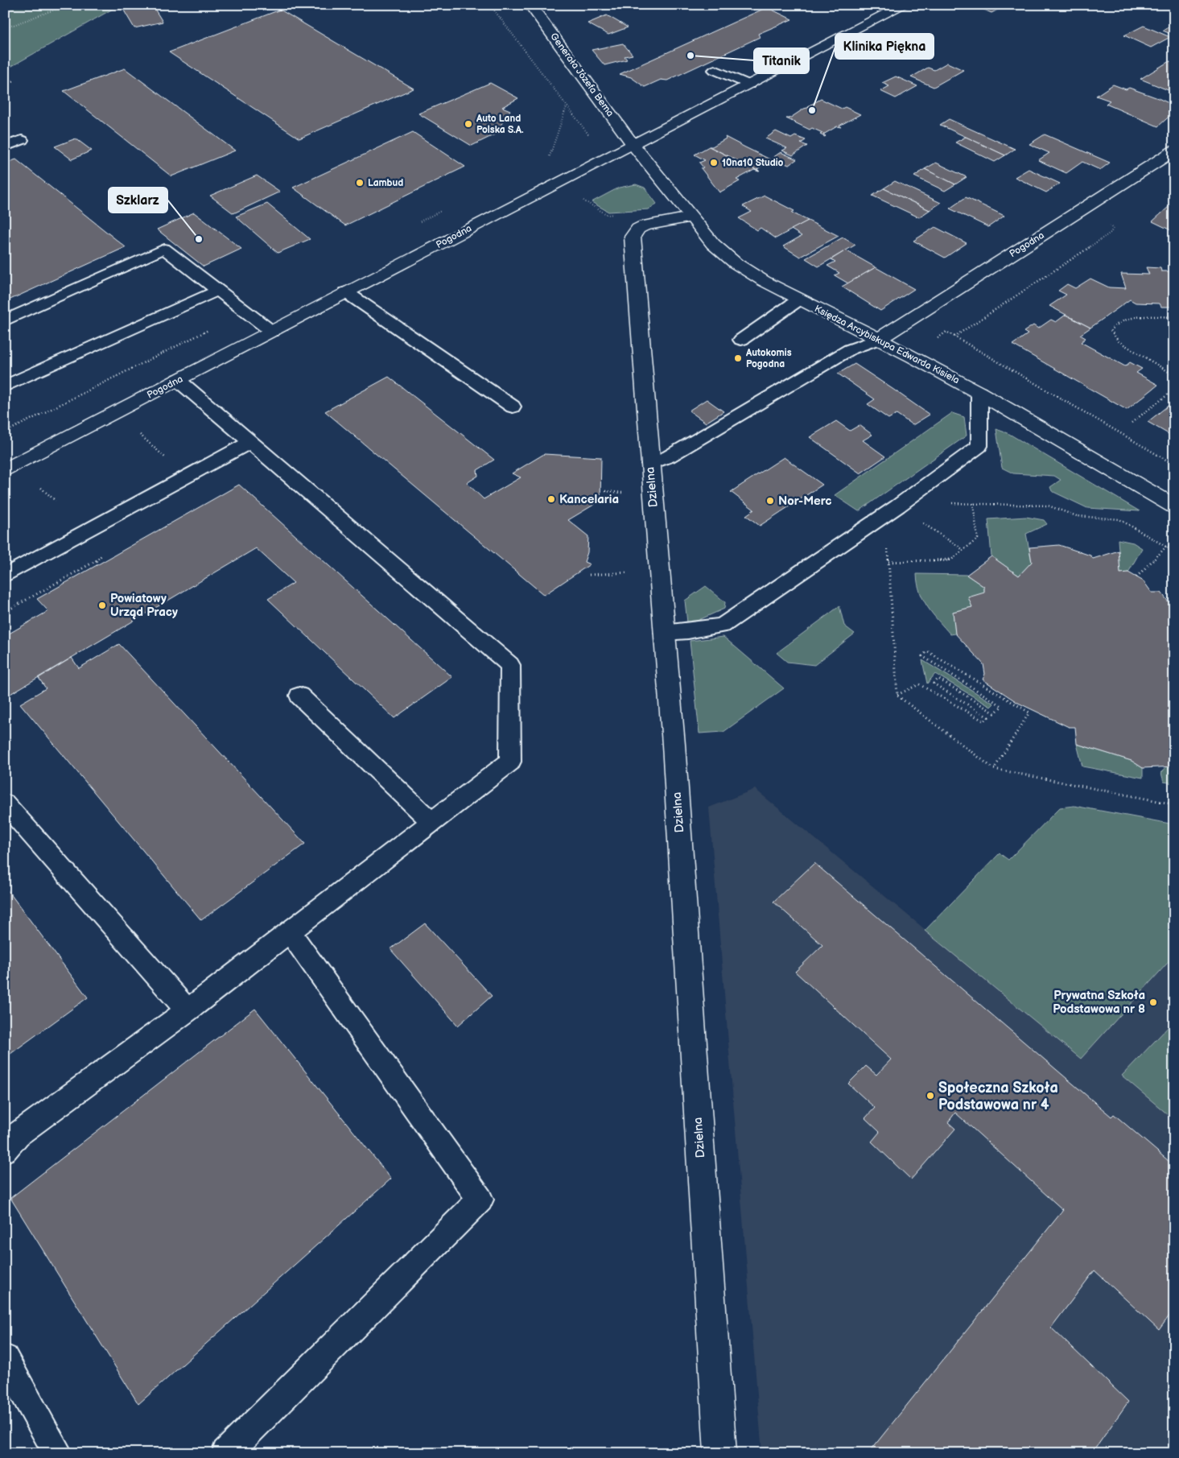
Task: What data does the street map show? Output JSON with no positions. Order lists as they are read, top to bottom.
{
  "streets": {
    "street": [
      "Generała Józefa Bema",
      "Pogodna",
      "Księdza Arcybiskupa Edwarda Kisiela",
      "Dzielna"
    ]
  },
  "crossings": [
    ["Generała Józefa Bema", "Pogodna"],
    ["Generała Józefa Bema", "Księdza Arcybiskupa Edwarda Kisiela"],
    ["Pogodna", "Księdza Arcybiskupa Edwarda Kisiela"],
    ["Księdza Arcybiskupa Edwarda Kisiela", "Dzielna"]
  ],
  "places": [
    "Titanik",
    "Klinika Piękna",
    "Auto Land Polska S.A.",
    "10na10 Studio",
    "Lambud",
    "Szklarz",
    "Autokomis Pogodna",
    "Kancelaria",
    "Nor-Merc",
    "Powiatowy Urząd Pracy",
    "Prywatna Szkoła Podstawowa nr 8",
    "Społeczna Szkoła Podstawowa nr 4"
  ]
}
